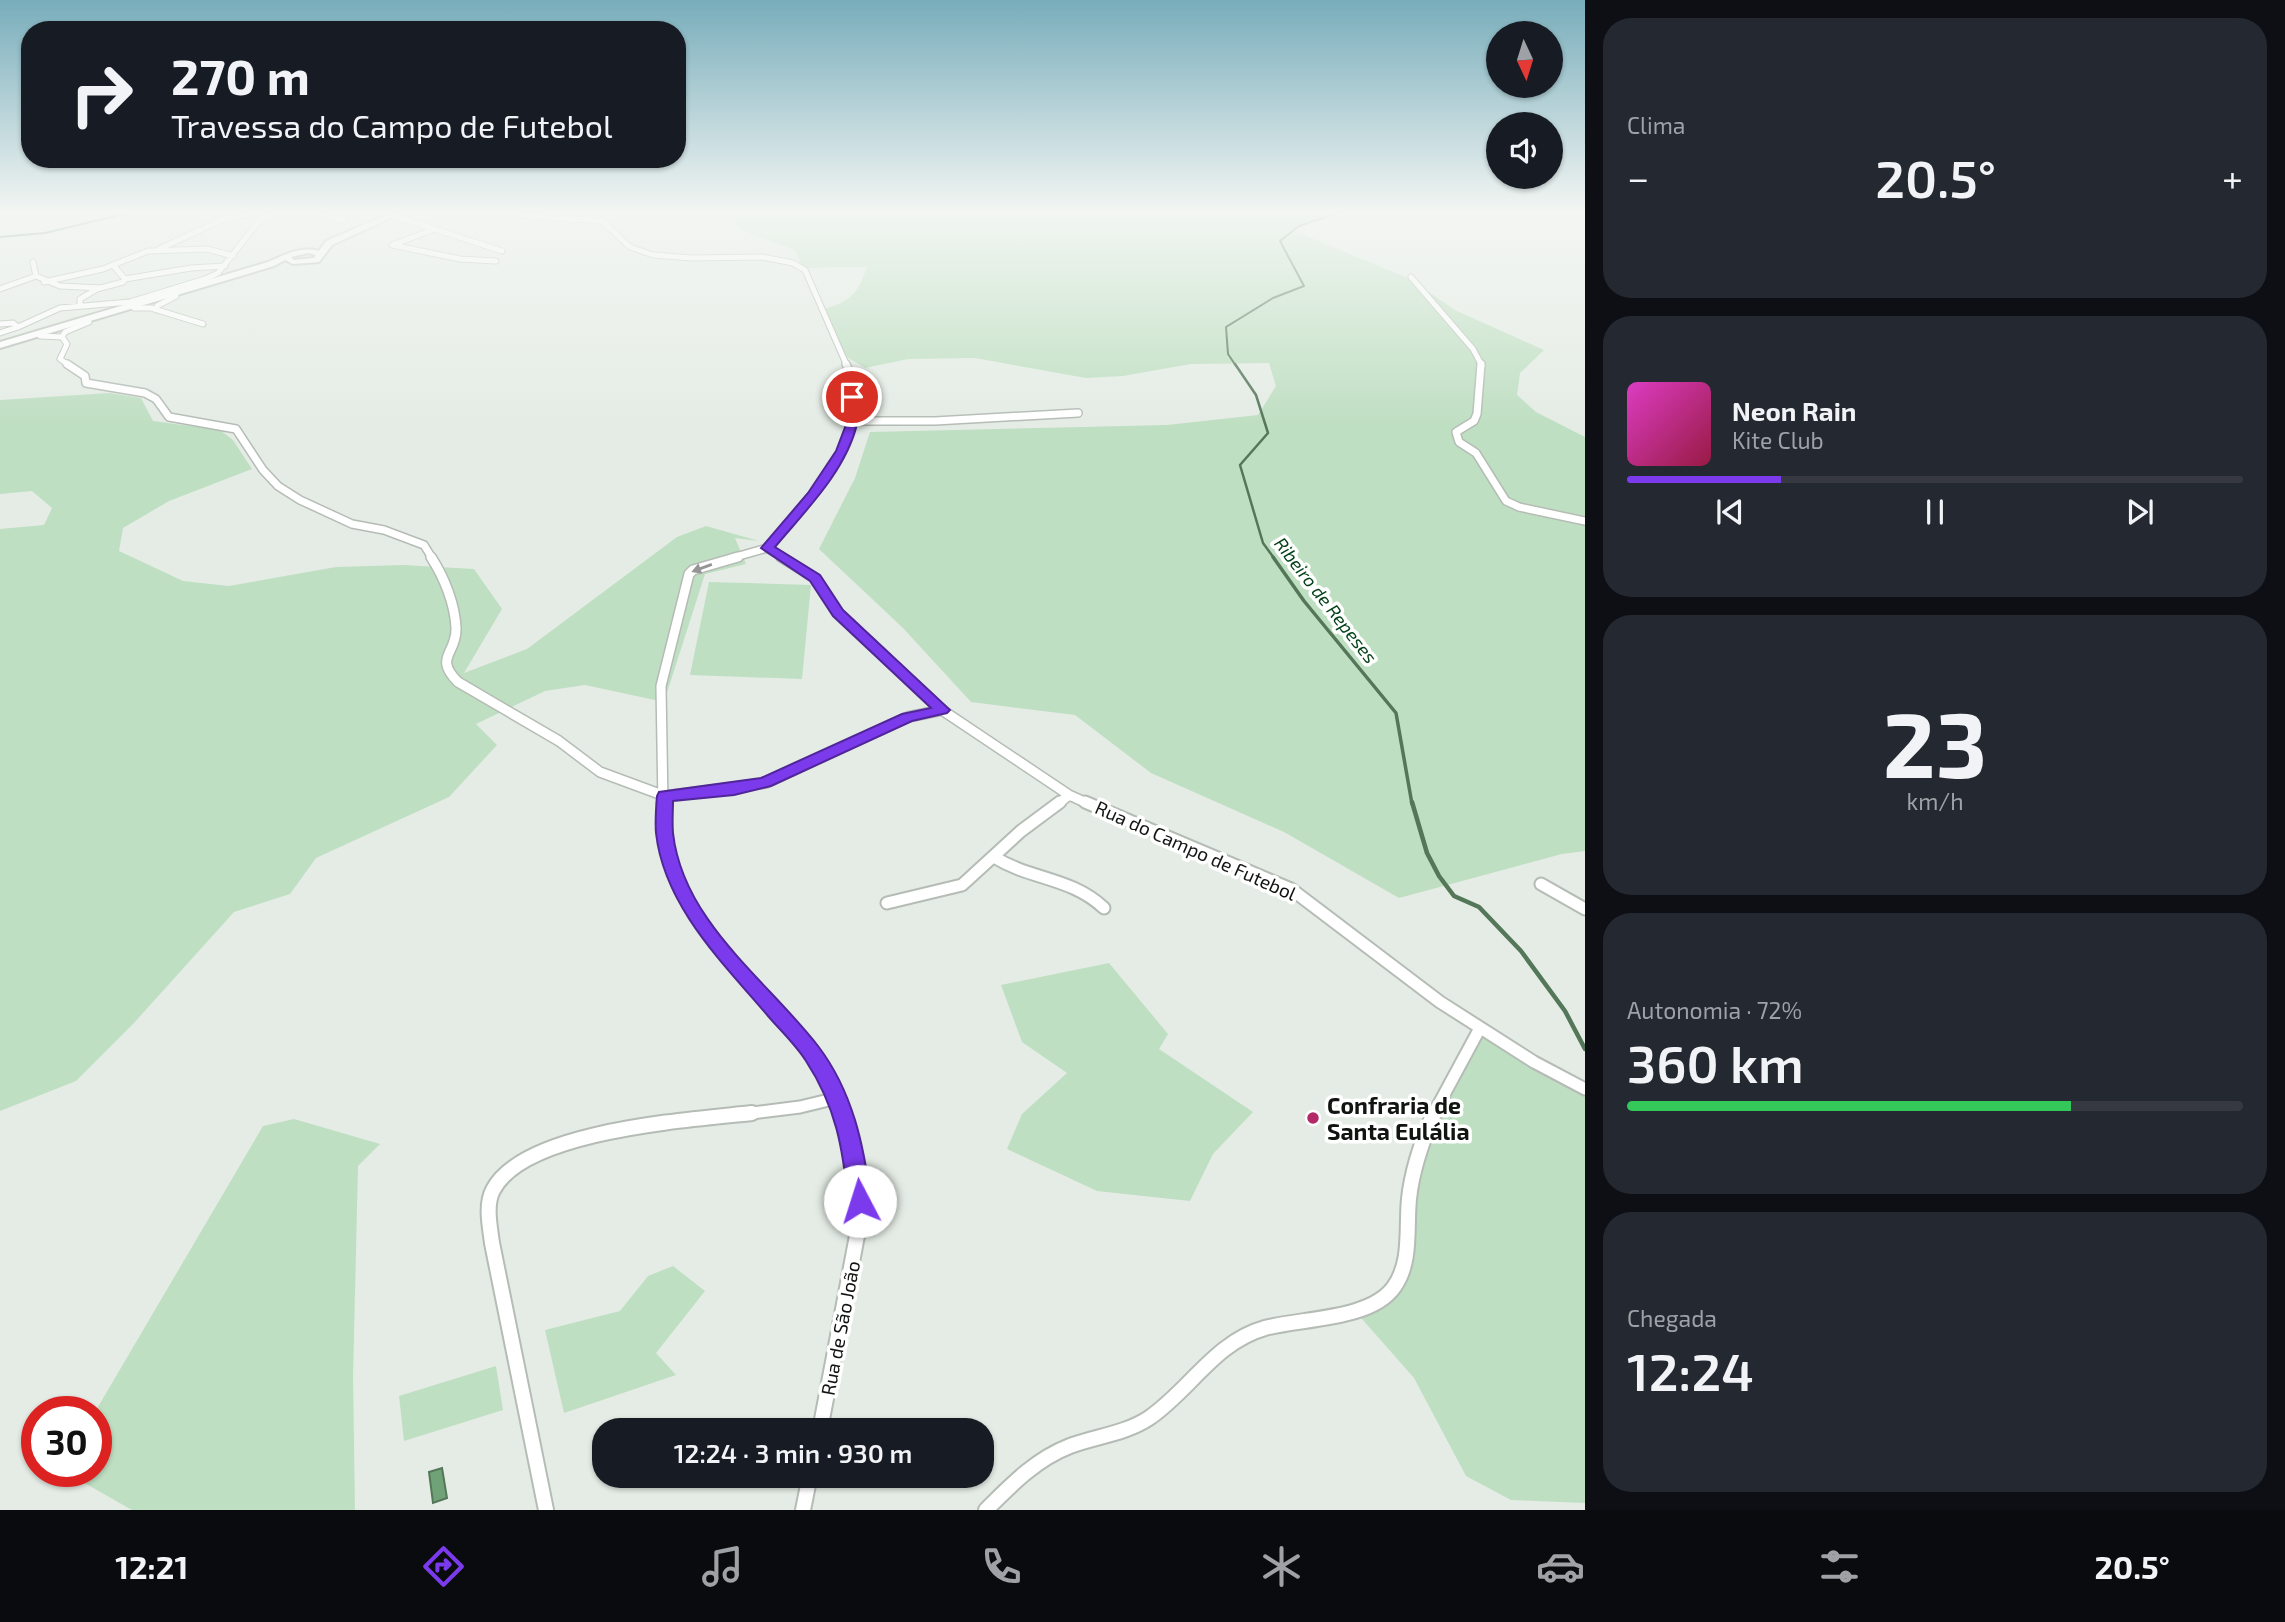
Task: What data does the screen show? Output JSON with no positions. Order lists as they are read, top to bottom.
{
  "streets": {
    "street": ["Rua do Campo de Futebol", "Rua de São João"]
  },
  "water": ["Ribeiro de Repeses"],
  "places": ["Confraria de Santa Eulália"],
  "north": "bottom",
  "page": {
    "tile": [
      "Clima",
      ["23", "km/h"],
      ["Autonomia · 72%", "360 km"],
      ["Chegada", "12:24"]
    ],
    "turn": ["270 m", "Travessa do Campo de Futebol"],
    "heat": ["−", "20.5°", "+"],
    "song": ["Neon Rain", "Kite Club"],
    "limit": "30",
    "trip": "12:24 · 3 min · 930 m",
    "tabs": ["12:21", "20.5°"]
  }
}
